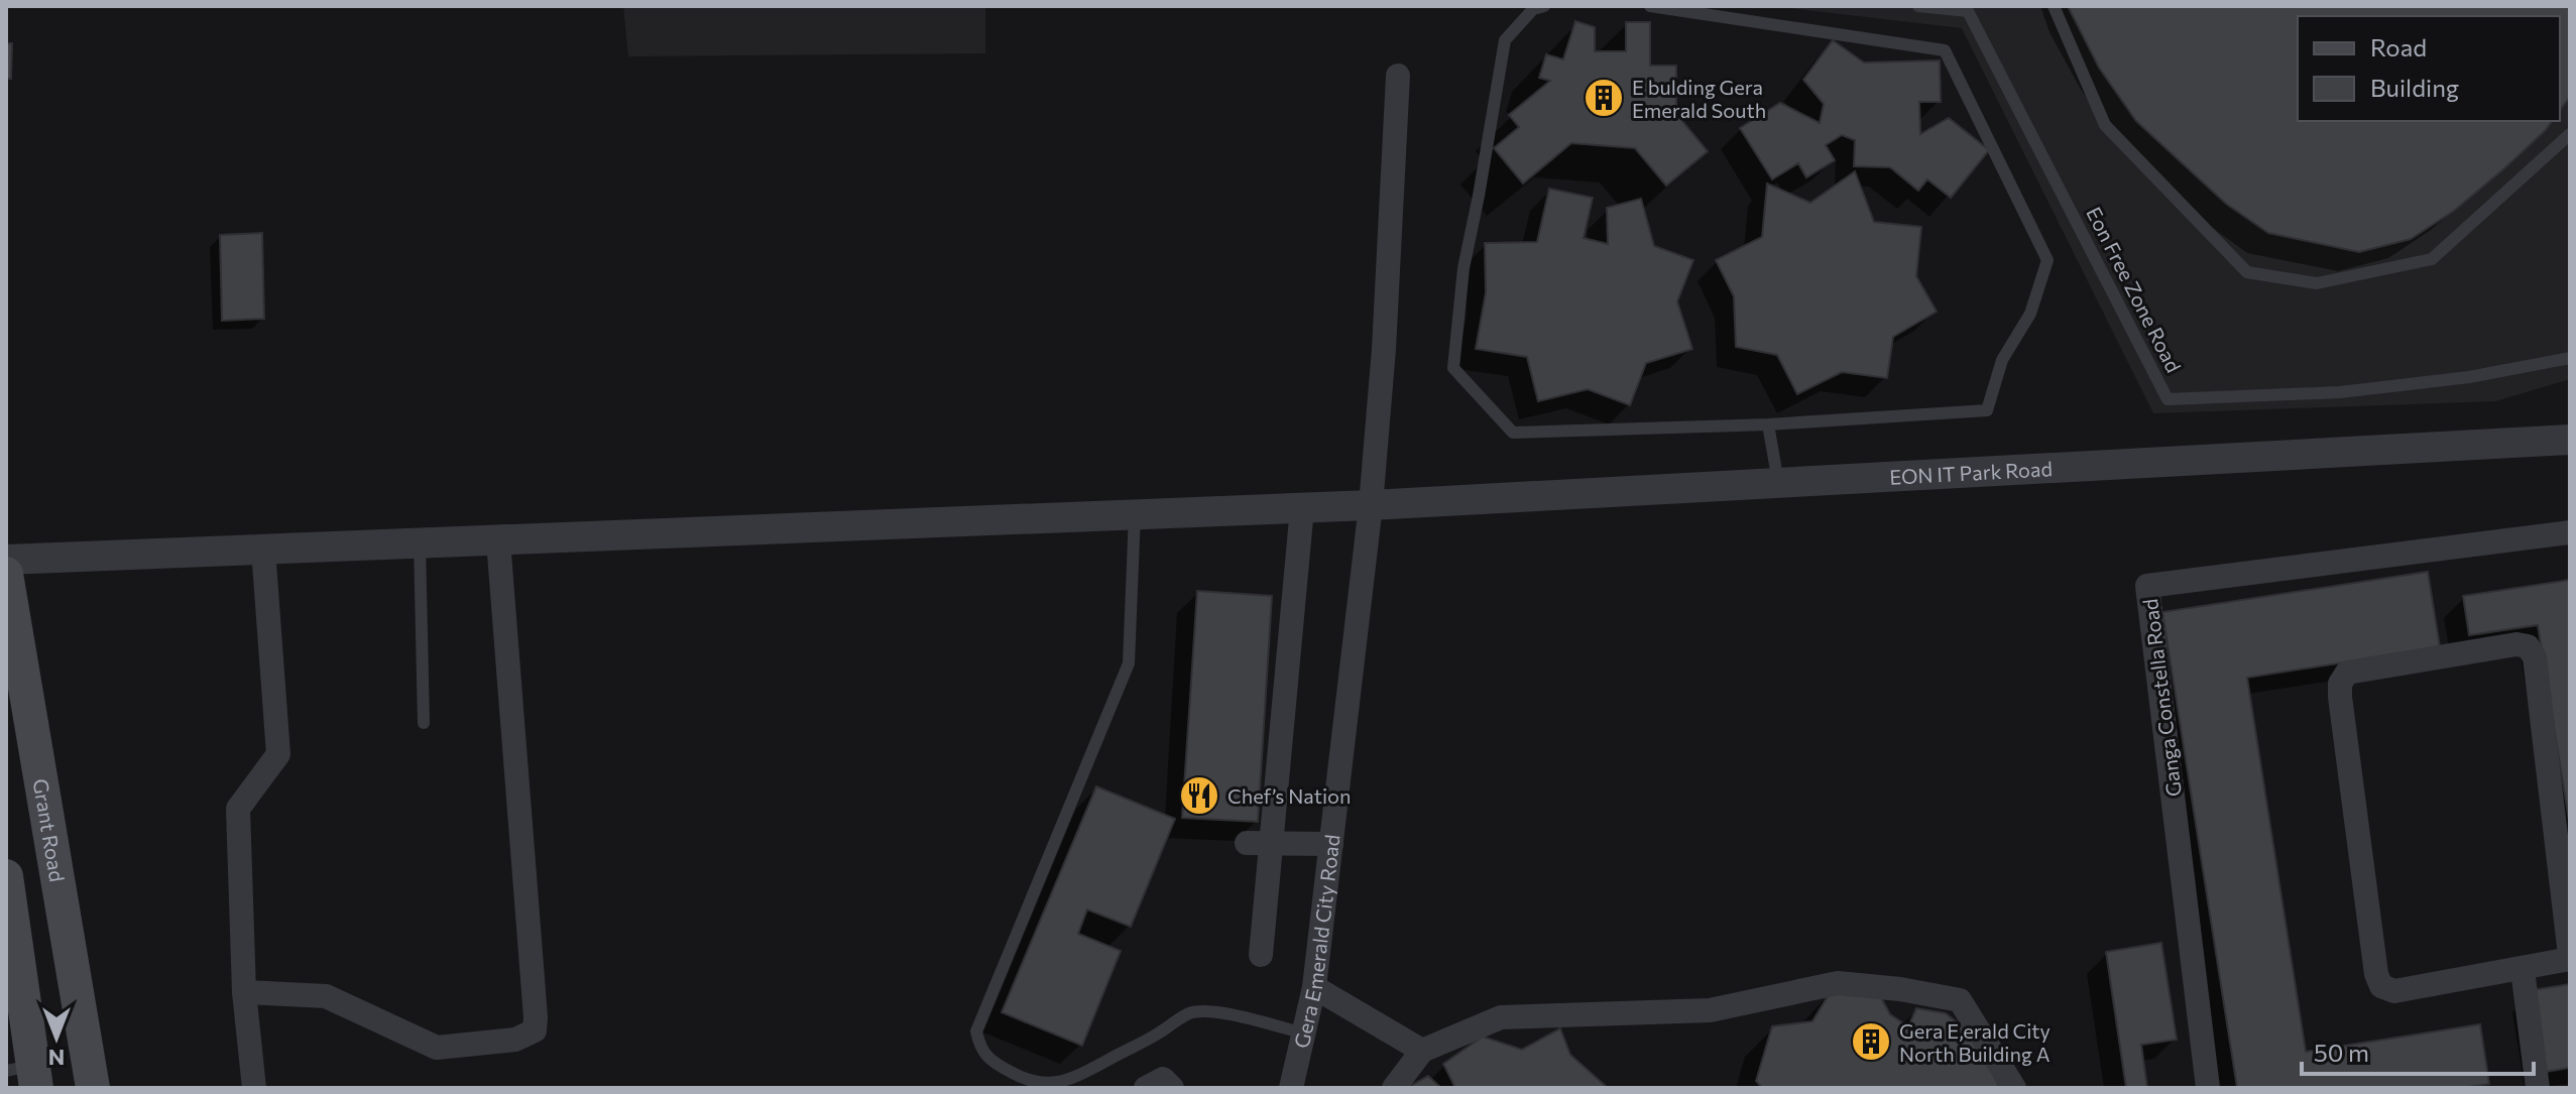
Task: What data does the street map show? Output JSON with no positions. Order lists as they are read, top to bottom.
{
  "streets": {
    "main road": ["Grant Road"],
    "street": ["EON IT Park Road", "Ganga Constella Road", "Gera Emerald City Road"],
    "lane": ["Eon Free Zone Road"]
  },
  "crossings": [
    ["EON IT Park Road", "Gera Emerald City Road"]
  ],
  "places": {
    "building": ["E bulding Gera Emerald South", "Gera E,erald City North Building A"],
    "restaurant": ["Chef’s Nation"]
  },
  "legend": ["Road", "Building"],
  "scale_bar": "50 m",
  "north": "bottom"
}
